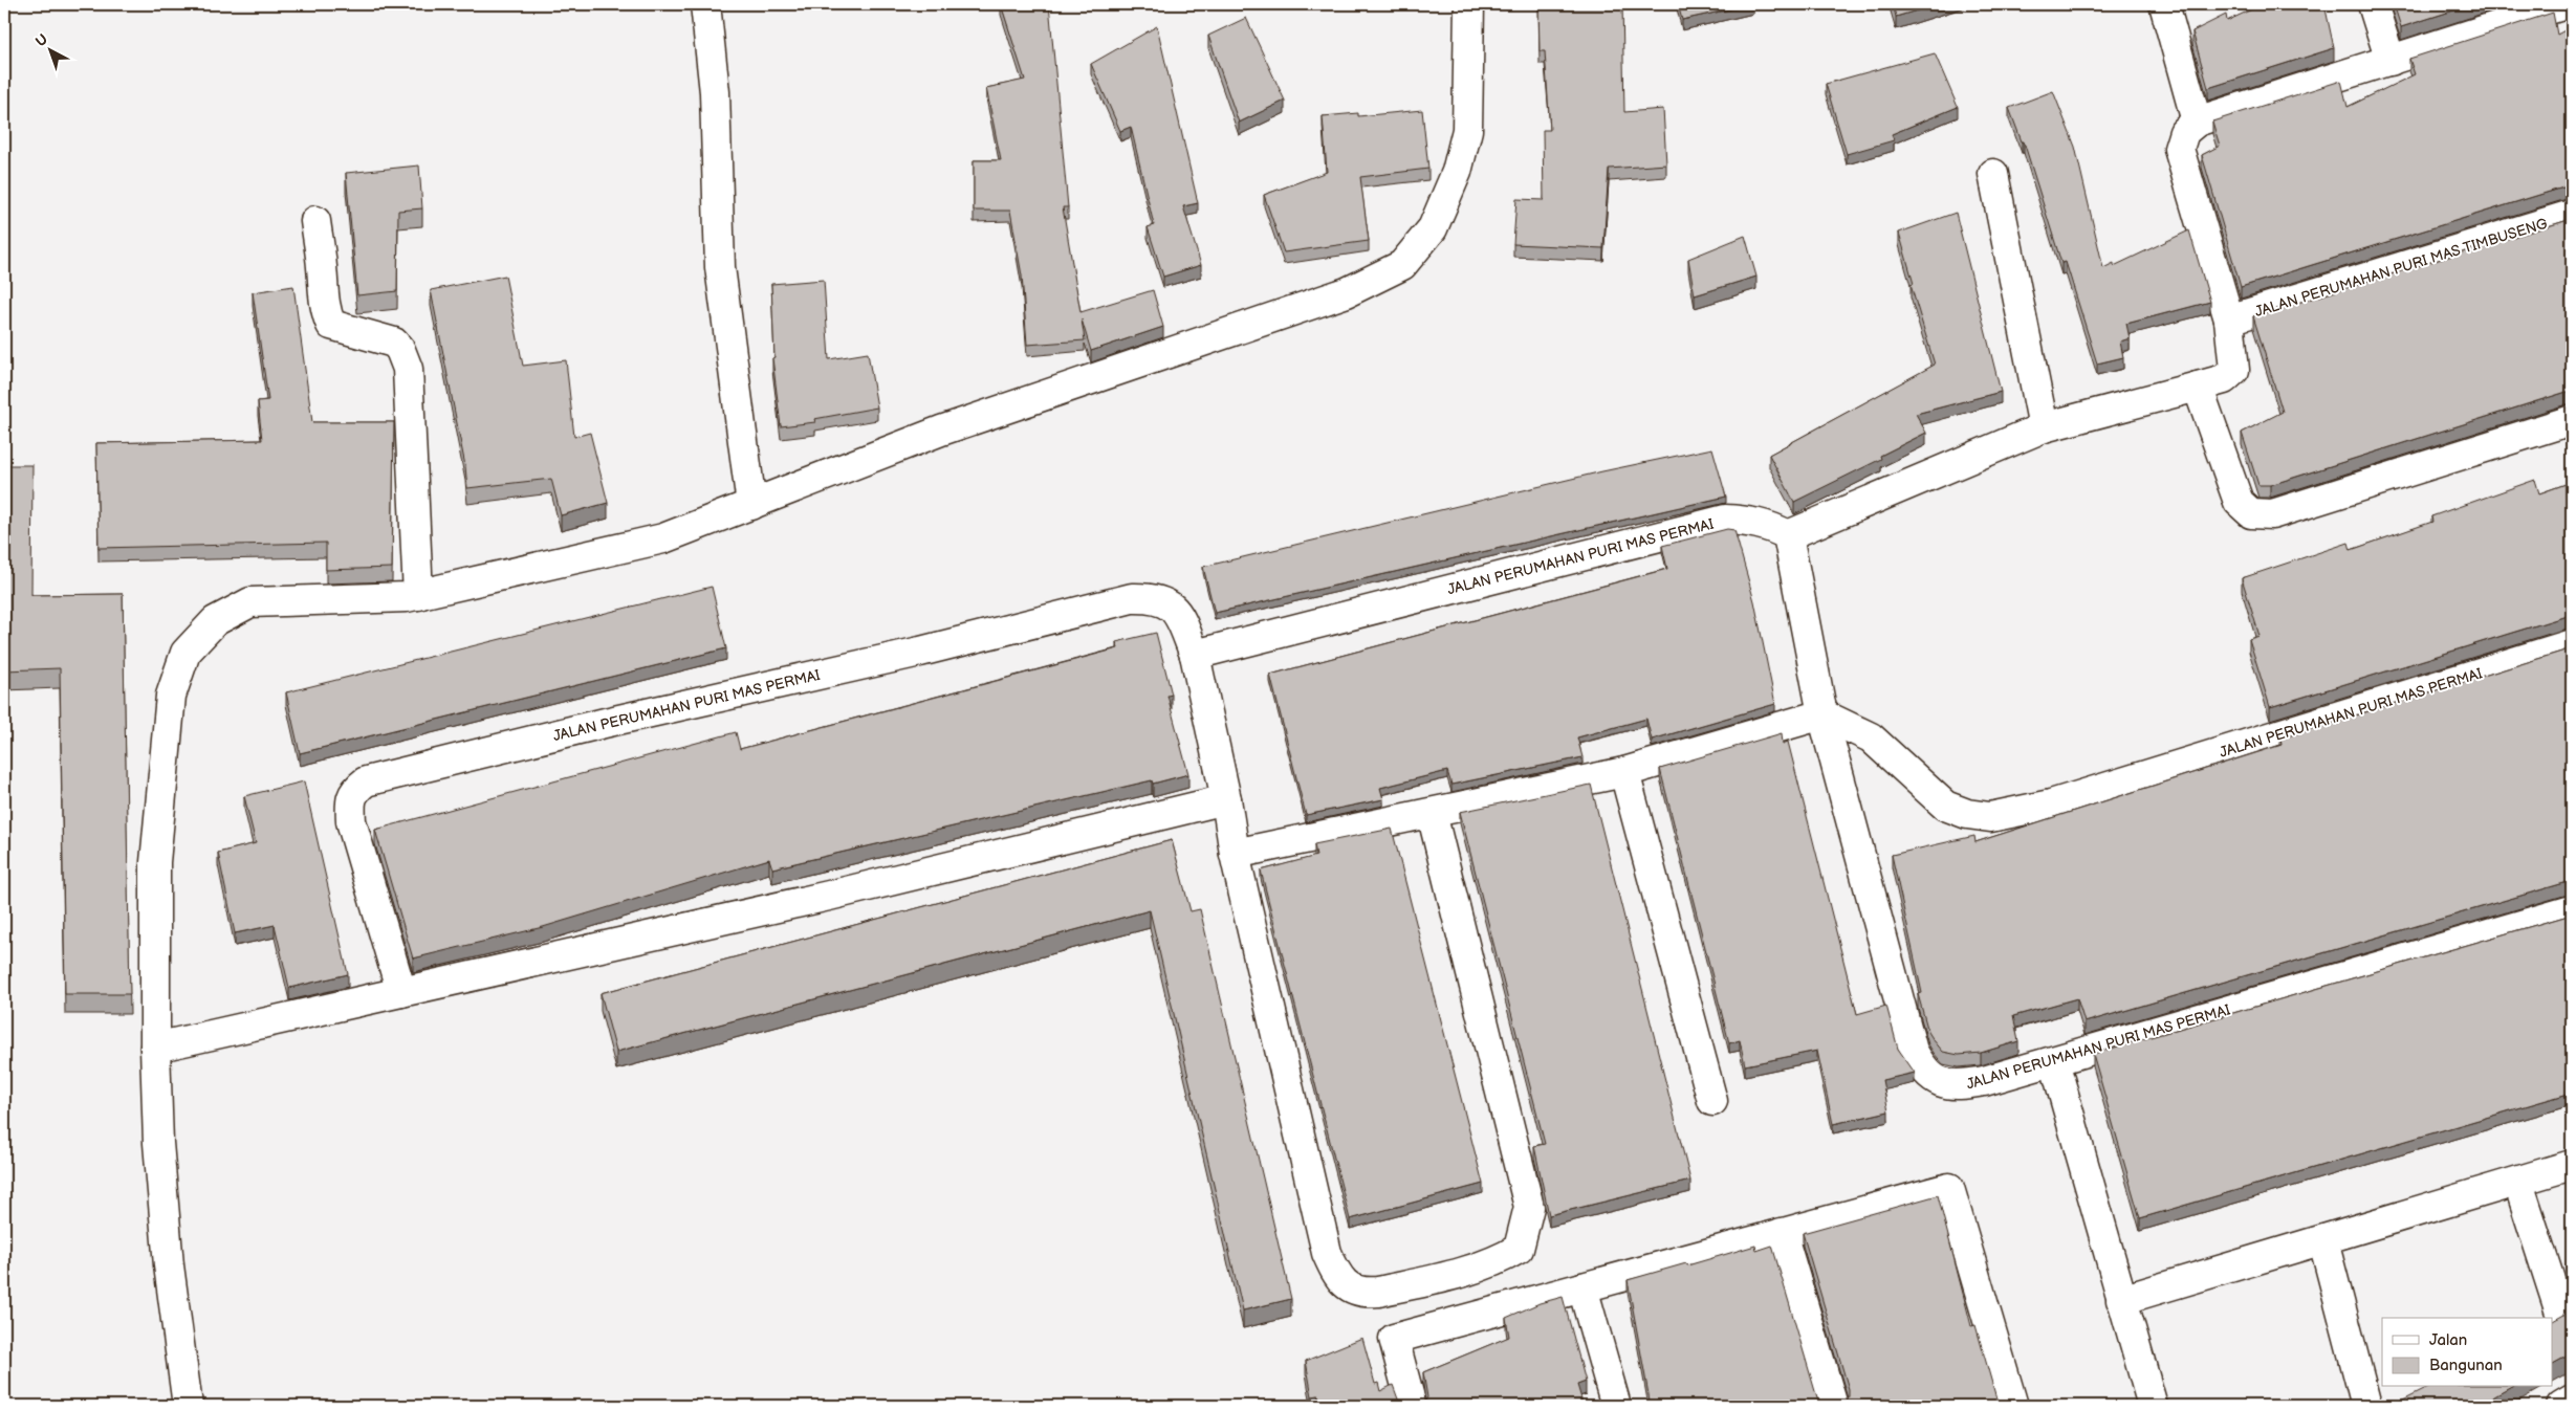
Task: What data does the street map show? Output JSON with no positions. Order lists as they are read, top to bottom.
{
  "streets": {
    "street": ["JALAN PERUMAHAN PURI MAS TIMBUSENG", "JALAN PERUMAHAN PURI MAS PERMAI"]
  },
  "legend": ["Jalan", "Bangunan"],
  "north": "top left"
}
